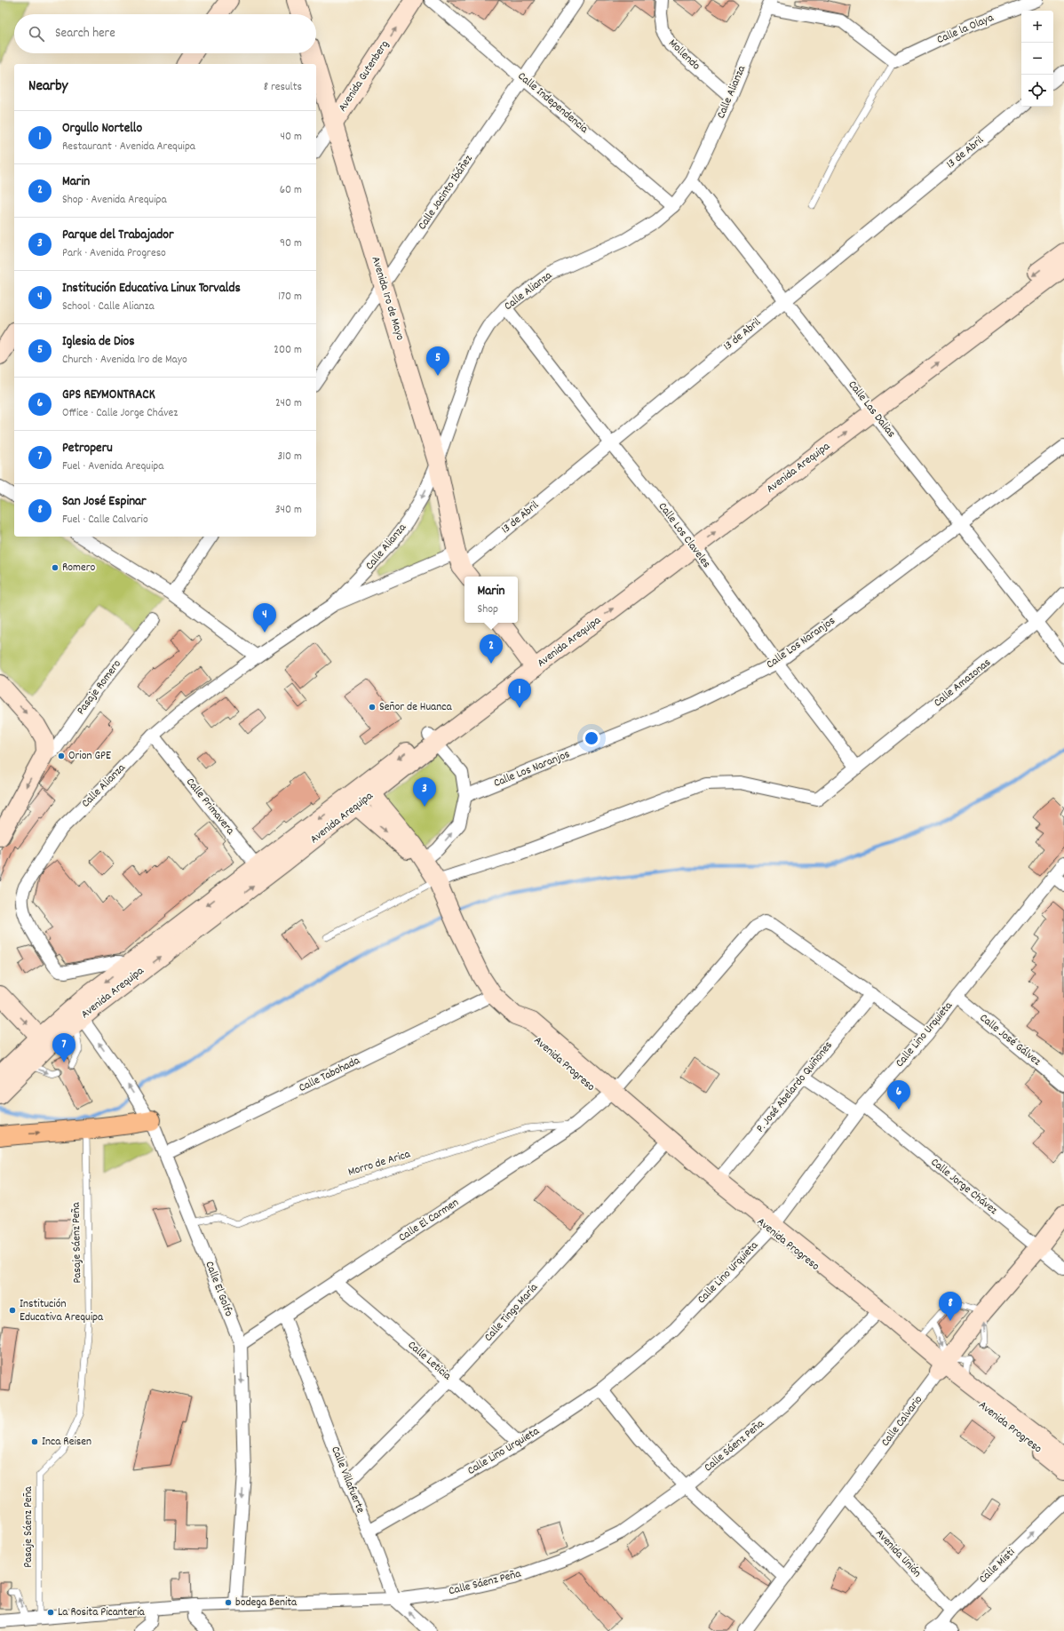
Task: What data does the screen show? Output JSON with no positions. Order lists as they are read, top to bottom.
{
  "streets": {
    "main road": [
      "Avenida Gutenberg",
      "Avenida 1ro de Mayo",
      "Avenida Arequipa",
      "Avenida Progreso",
      "Calle Calvario"
    ],
    "street": [
      "Calle la Olaya",
      "Mollendo",
      "Calle Alianza",
      "Calle Independencia",
      "13 de Abril",
      "Calle Jacinto Ibáñez",
      "Calle Las Dalias",
      "Calle Los Claveles",
      "Calle Los Naranjos",
      "Calle Amazonas",
      "Pasaje Romero",
      "Calle Primavera",
      "Calle Lino Urquieta",
      "Calle José Gálvez",
      "Calle Tabohada",
      "P. José Abelardo Quiñones",
      "Calle Jorge Chávez",
      "Calle El Carmen",
      "Calle El Golfo",
      "Calle Tingo María",
      "Calle Leticia",
      "Calle Sáenz Peña",
      "Calle Villafuerte",
      "Avenida Unión",
      "Calle Misti"
    ],
    "lane": ["Morro de Arica", "Pasaje Sáenz Peña"]
  },
  "crossings": [
    ["Mollendo", "Calle Alianza"],
    ["Avenida Gutenberg", "Avenida 1ro de Mayo"],
    ["Calle Alianza", "Calle Independencia"],
    ["Calle Alianza", "13 de Abril"],
    ["Calle Alianza", "Avenida 1ro de Mayo"],
    ["Calle Alianza", "Calle Las Dalias"],
    ["Calle Alianza", "Avenida Arequipa"],
    ["Calle Alianza", "Calle Los Claveles"],
    ["Calle Alianza", "Calle Primavera"],
    ["Calle Independencia", "Calle Jacinto Ibáñez"],
    ["13 de Abril", "Avenida 1ro de Mayo"],
    ["13 de Abril", "Calle Las Dalias"],
    ["13 de Abril", "Calle Los Claveles"],
    ["Calle Jacinto Ibáñez", "Avenida 1ro de Mayo"],
    ["Calle Las Dalias", "Avenida Arequipa"],
    ["Calle Las Dalias", "Calle Los Naranjos"],
    ["Calle Las Dalias", "Calle Amazonas"],
    ["Avenida Arequipa", "Calle Los Claveles"],
    ["Avenida Arequipa", "Calle Primavera"],
    ["Avenida Arequipa", "Avenida Progreso"],
    ["Avenida Arequipa", "Calle El Golfo"],
    ["Calle Los Claveles", "Calle Los Naranjos"],
    ["Calle Los Claveles", "Calle Amazonas"],
    ["Calle Amazonas", "Avenida Progreso"],
    ["Calle Lino Urquieta", "Calle José Gálvez"],
    ["Calle Lino Urquieta", "Avenida Progreso"],
    ["Calle Lino Urquieta", "Calle Jorge Chávez"],
    ["Calle Lino Urquieta", "Calle Leticia"],
    ["Calle Lino Urquieta", "Calle Villafuerte"],
    ["Avenida Progreso", "Calle Tabohada"],
    ["Avenida Progreso", "P. José Abelardo Quiñones"],
    ["Avenida Progreso", "Calle El Carmen"],
    ["Avenida Progreso", "Calle Tingo María"],
    ["Avenida Progreso", "Calle Calvario"],
    ["Avenida Progreso", "Calle Sáenz Peña"],
    ["Calle Tabohada", "Calle El Golfo"],
    ["P. José Abelardo Quiñones", "Calle Jorge Chávez"],
    ["P. José Abelardo Quiñones", "Calle El Carmen"],
    ["Morro de Arica", "Calle El Carmen"],
    ["Morro de Arica", "Calle El Golfo"],
    ["Calle Jorge Chávez", "Calle Calvario"],
    ["Calle El Carmen", "Calle El Golfo"],
    ["Calle El Carmen", "Calle Leticia"],
    ["Calle El Carmen", "Calle Villafuerte"],
    ["Pasaje Sáenz Peña", "Calle Sáenz Peña"],
    ["Calle El Golfo", "Calle Sáenz Peña"],
    ["Calle Tingo María", "Calle Leticia"],
    ["Calle Tingo María", "Calle Villafuerte"],
    ["Calle Calvario", "Avenida Unión"],
    ["Calle Sáenz Peña", "Calle Villafuerte"],
    ["Avenida Unión", "Calle Misti"]
  ],
  "one_way": ["Avenida Gutenberg", "Calle Misti"],
  "places": [
    "Romero",
    "Señor de Huanca",
    "Orion GPE",
    "Institución Educativa Arequipa",
    "Inca Reisen",
    "bodega Benita",
    "La Rosita Picantería"
  ],
  "page": {
    "map_buttons": ["+", "−"],
    "search": "Search here",
    "heading": ["Nearby", "8 results"],
    "list": [
      {
        "mark": "1",
        "name": "Orgullo Nortello",
        "note": "Restaurant · Avenida Arequipa",
        "value": "40 m"
      },
      {
        "mark": "2",
        "name": "Marin",
        "note": "Shop · Avenida Arequipa",
        "value": "60 m"
      },
      {
        "mark": "3",
        "name": "Parque del Trabajador",
        "note": "Park · Avenida Progreso",
        "value": "90 m"
      },
      {
        "mark": "4",
        "name": "Institución Educativa Linux Torvalds",
        "note": "School · Calle Alianza",
        "value": "170 m"
      },
      {
        "mark": "5",
        "name": "Iglesia de Dios",
        "note": "Church · Avenida 1ro de Mayo",
        "value": "200 m"
      },
      {
        "mark": "6",
        "name": "GPS REYMONTRACK",
        "note": "Office · Calle Jorge Chávez",
        "value": "240 m"
      },
      {
        "mark": "7",
        "name": "Petroperu",
        "note": "Fuel · Avenida Arequipa",
        "value": "310 m"
      },
      {
        "mark": "8",
        "name": "San José Espinar",
        "note": "Fuel · Calle Calvario",
        "value": "340 m"
      }
    ],
    "pins": [
      "5",
      "4",
      "2",
      "1",
      "3",
      "7",
      "6",
      "8"
    ],
    "popup": ["Marin", "Shop"]
  }
}
